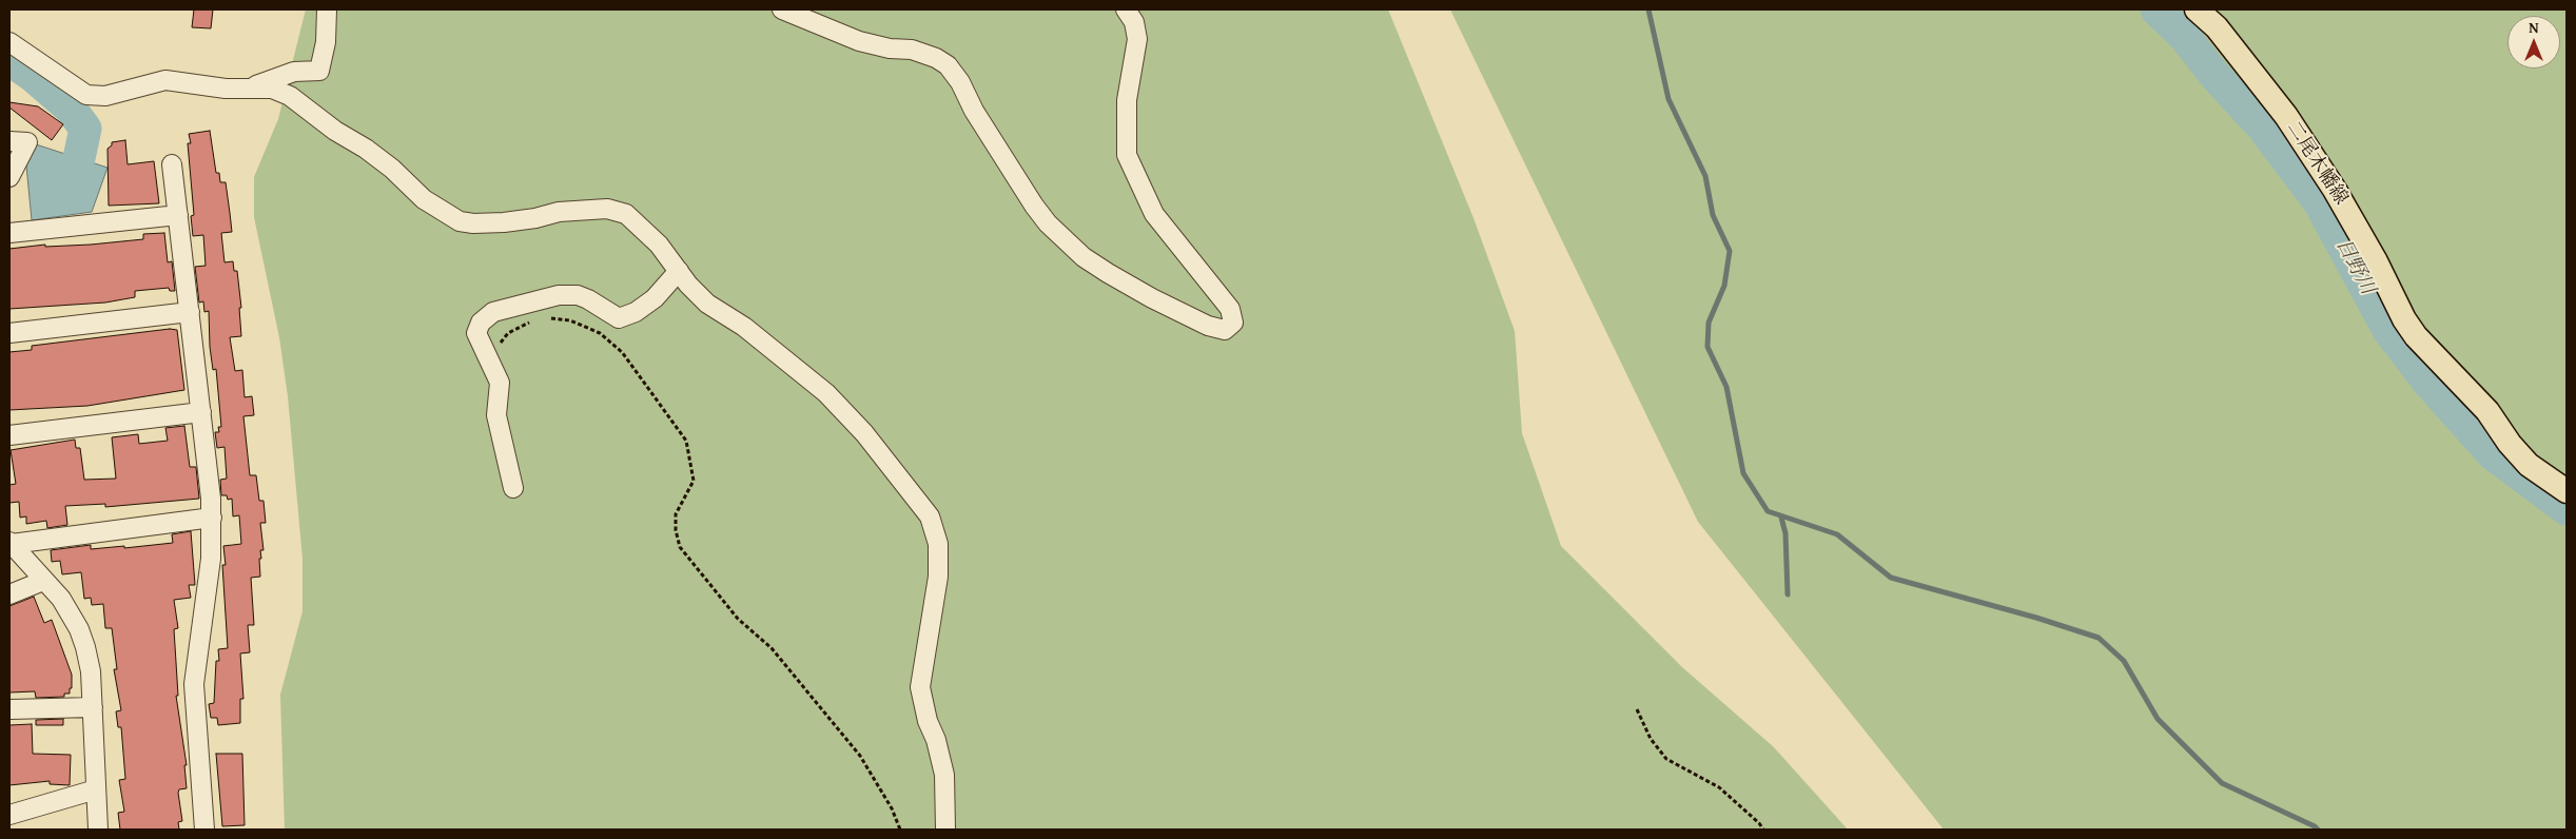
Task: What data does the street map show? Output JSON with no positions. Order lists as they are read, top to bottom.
{
  "streets": {
    "main road": ["二尾木幡線"]
  },
  "water": ["日野川"],
  "north": "top"
}
